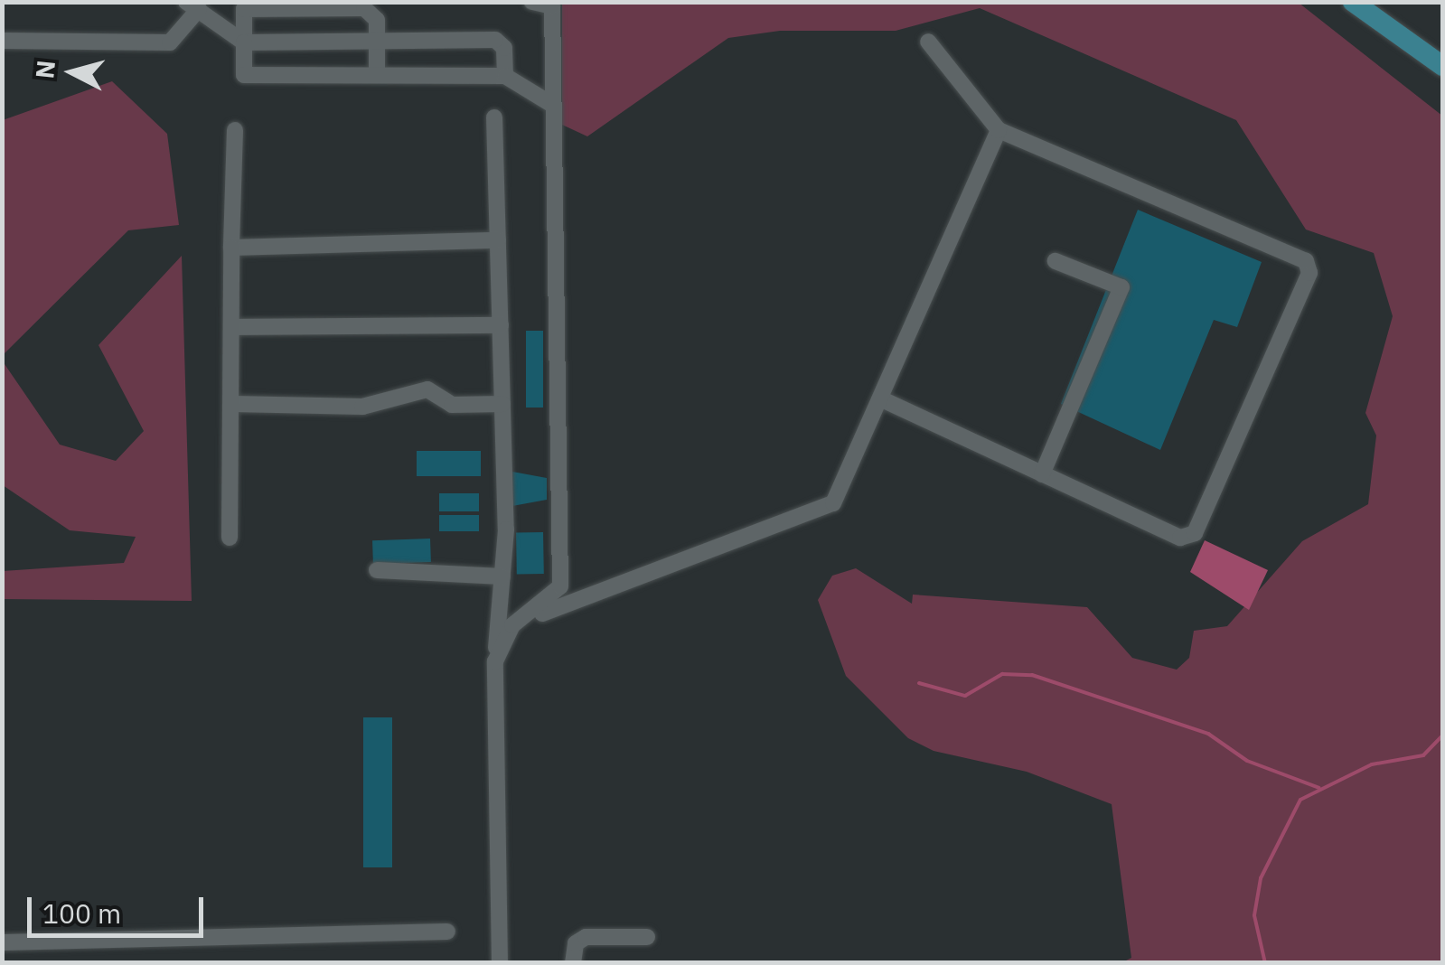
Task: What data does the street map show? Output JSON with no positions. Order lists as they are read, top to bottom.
{
  "scale_bar": "100 m",
  "north": "left"
}
